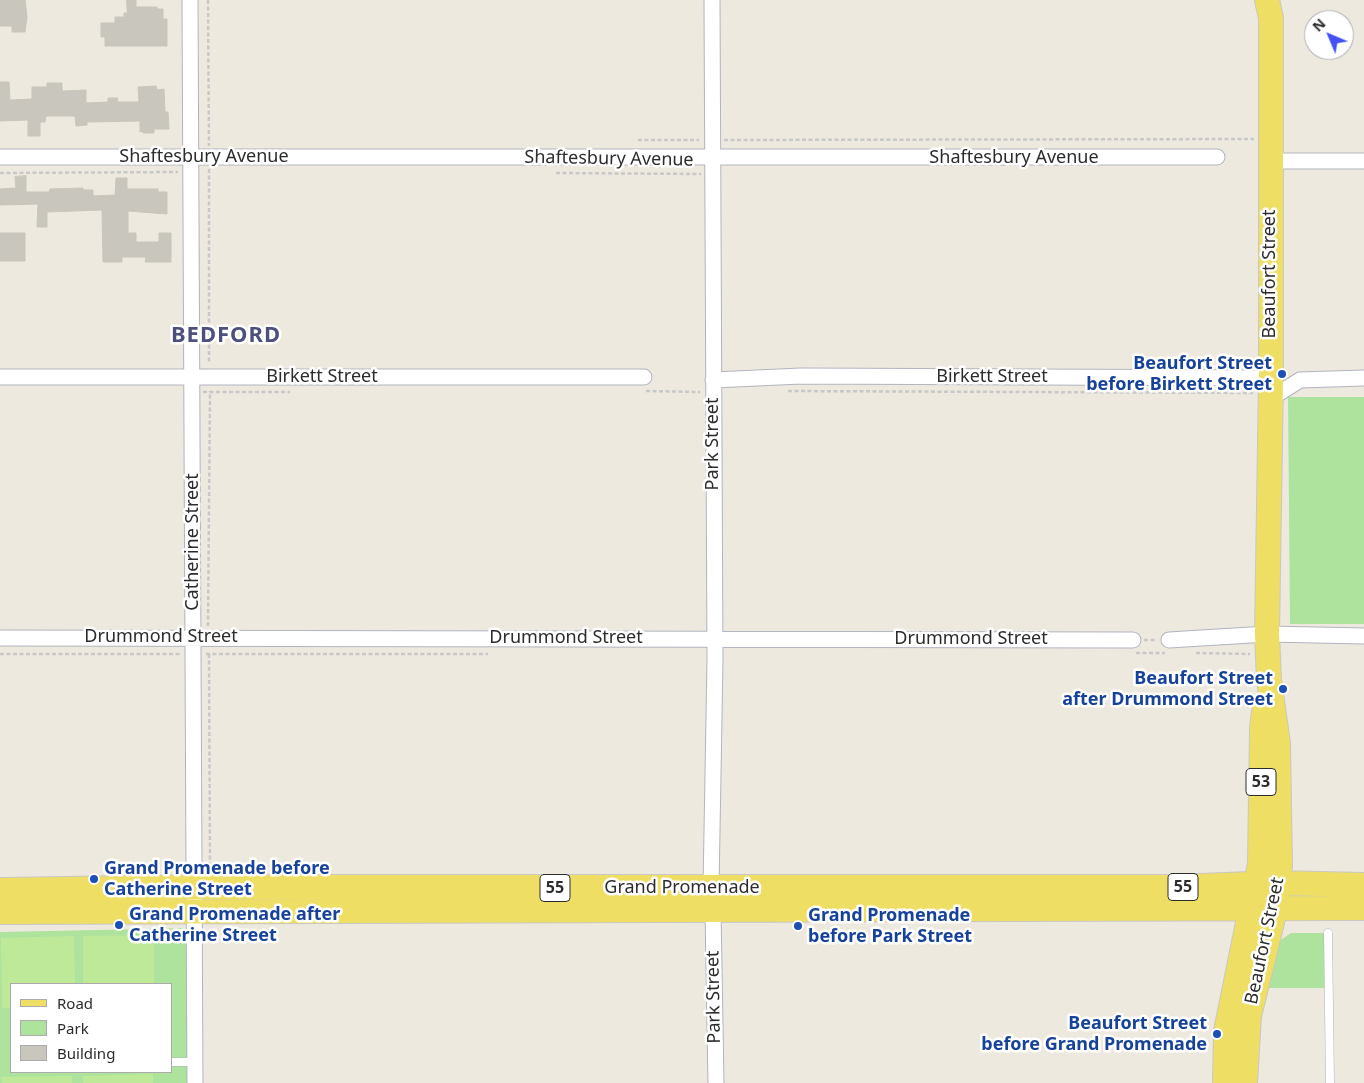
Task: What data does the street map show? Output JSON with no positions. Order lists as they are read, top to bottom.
{
  "streets": {
    "main road": [
      "Beaufort Street",
      "53",
      "55",
      "Grand Promenade"
    ],
    "street": [
      "Shaftesbury Avenue",
      "Birkett Street",
      "Park Street",
      "Catherine Street",
      "Drummond Street"
    ]
  },
  "crossings": [
    ["Shaftesbury Avenue", "Park Street"],
    ["Shaftesbury Avenue", "Catherine Street"],
    ["Beaufort Street", "Birkett Street"],
    ["Beaufort Street", "Grand Promenade"],
    ["Birkett Street", "Park Street"],
    ["Birkett Street", "Catherine Street"],
    ["Park Street", "Drummond Street"],
    ["Park Street", "Grand Promenade"],
    ["Catherine Street", "Drummond Street"],
    ["Catherine Street", "Grand Promenade"]
  ],
  "districts": ["BEDFORD"],
  "places": [
    "Beaufort Street before Birkett Street",
    "Beaufort Street after Drummond Street",
    "Grand Promenade before Catherine Street",
    "Grand Promenade after Catherine Street",
    "Grand Promenade before Park Street",
    "Beaufort Street before Grand Promenade"
  ],
  "legend": ["Road", "Park", "Building"],
  "north": "top left"
}
